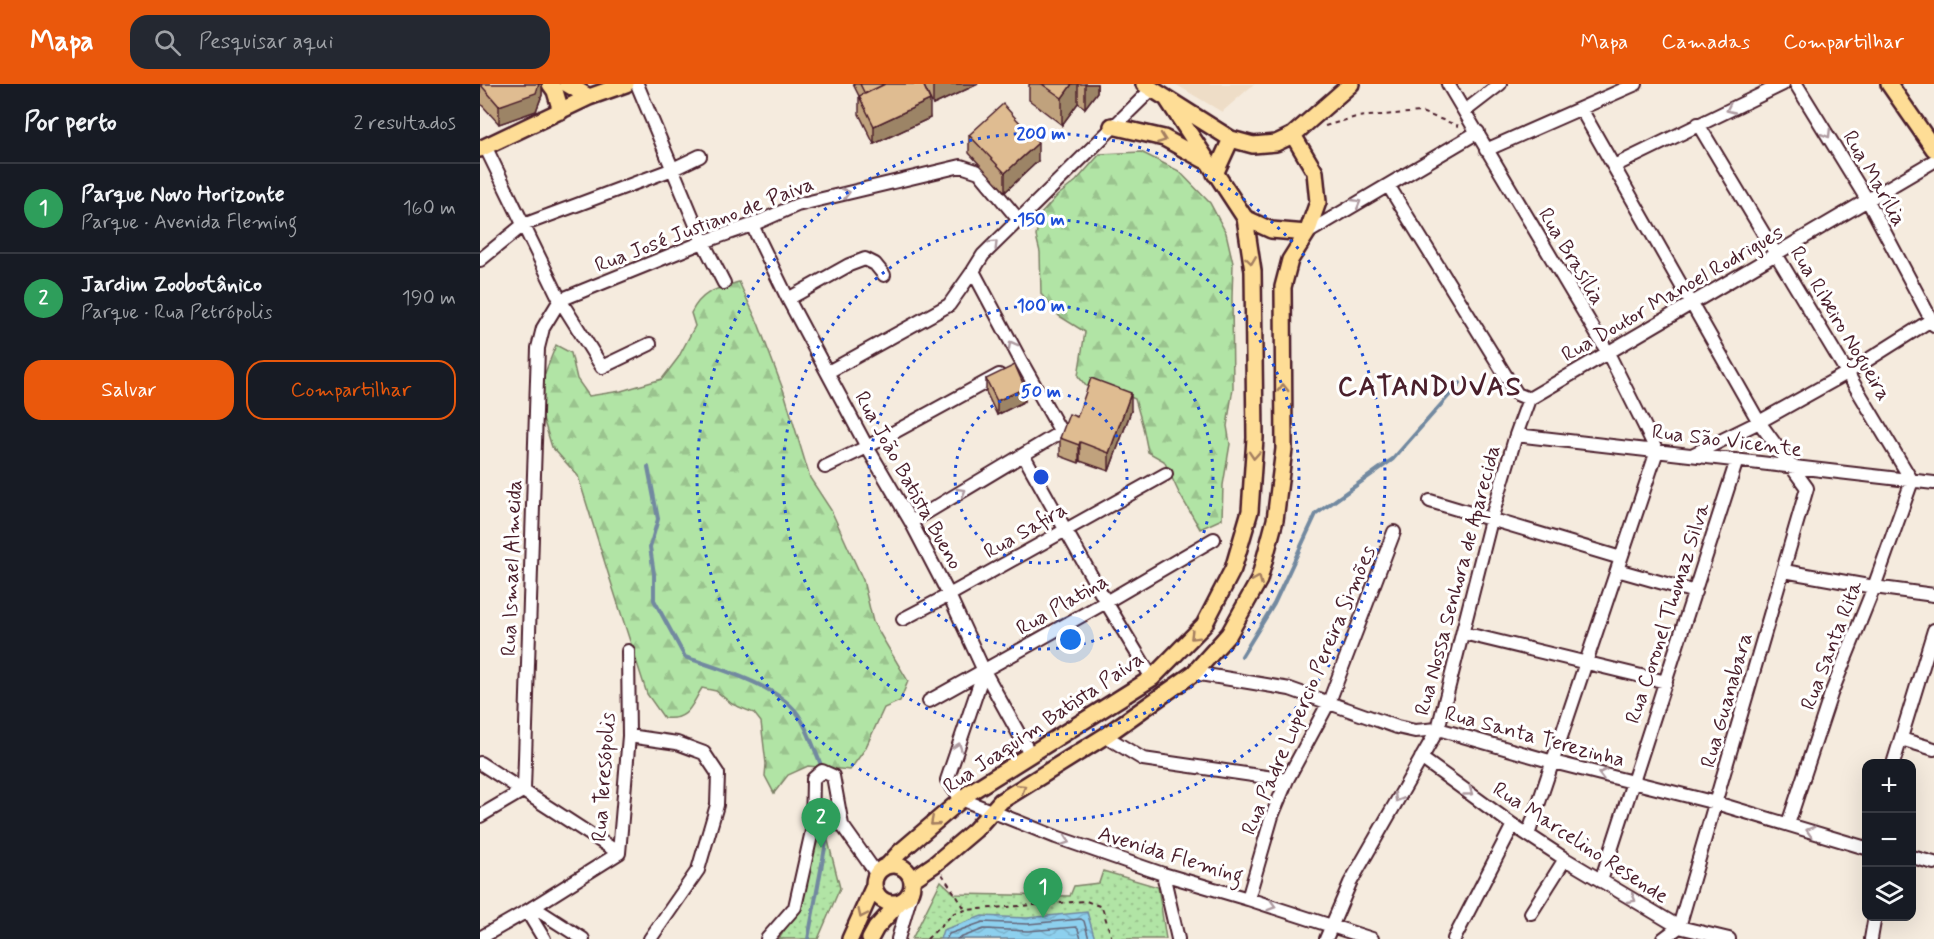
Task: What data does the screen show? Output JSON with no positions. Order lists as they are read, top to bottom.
{
  "streets": {
    "main road": ["Rua Joaquim Batista Paiva"],
    "street": [
      "Rua Marília",
      "Rua José Justiano de Paiva",
      "Rua Brasília",
      "Rua Doutor Manoel Rodrigues",
      "Rua Ribeiro Nogueira",
      "Rua São Vicente",
      "Rua João Batista Bueno",
      "Rua Safira",
      "Rua Ismael Almeida",
      "Rua Nossa Senhora de Aparecida",
      "Rua Platina",
      "Rua Coronel Thomaz Silva",
      "Rua Santa Rita",
      "Rua Padre Lupercio Pereira Simões",
      "Rua Guanabara",
      "Rua Santa Terezinha",
      "Rua Teresópolis",
      "Rua Marcelino Resende",
      "Avenida Fleming"
    ]
  },
  "crossings": [
    ["Rua Marília", "Rua Doutor Manoel Rodrigues"],
    ["Rua José Justiano de Paiva", "Rua João Batista Bueno"],
    ["Rua José Justiano de Paiva", "Rua Ismael Almeida"],
    ["Rua Brasília", "Rua Doutor Manoel Rodrigues"],
    ["Rua Brasília", "Rua São Vicente"],
    ["Rua Doutor Manoel Rodrigues", "Rua Ribeiro Nogueira"],
    ["Rua Ribeiro Nogueira", "Rua São Vicente"],
    ["Rua Ribeiro Nogueira", "Rua Santa Rita"],
    ["Rua São Vicente", "Rua Nossa Senhora de Aparecida"],
    ["Rua São Vicente", "Rua Coronel Thomaz Silva"],
    ["Rua São Vicente", "Rua Santa Rita"],
    ["Rua São Vicente", "Rua Guanabara"],
    ["Rua João Batista Bueno", "Rua Safira"],
    ["Rua João Batista Bueno", "Rua Platina"],
    ["Rua João Batista Bueno", "Rua Joaquim Batista Paiva"],
    ["Rua Nossa Senhora de Aparecida", "Rua Santa Terezinha"],
    ["Rua Nossa Senhora de Aparecida", "Rua Marcelino Resende"],
    ["Rua Nossa Senhora de Aparecida", "Avenida Fleming"],
    ["Rua Coronel Thomaz Silva", "Rua Santa Terezinha"],
    ["Rua Coronel Thomaz Silva", "Rua Marcelino Resende"],
    ["Rua Santa Rita", "Rua Santa Terezinha"],
    ["Rua Padre Lupercio Pereira Simões", "Rua Santa Terezinha"],
    ["Rua Padre Lupercio Pereira Simões", "Avenida Fleming"],
    ["Rua Guanabara", "Rua Santa Terezinha"],
    ["Rua Guanabara", "Rua Marcelino Resende"],
    ["Rua Joaquim Batista Paiva", "Rua Santa Terezinha"],
    ["Rua Joaquim Batista Paiva", "Avenida Fleming"]
  ],
  "one_way": [
    "Rua Marília",
    "Rua José Justiano de Paiva",
    "Rua Marcelino Resende",
    "Avenida Fleming"
  ],
  "districts": ["CATANDUVAS"],
  "page": {
    "header": "Mapa",
    "search": "Pesquisar aqui",
    "nav": ["Mapa", "Camadas", "Compartilhar"],
    "heading": ["Por perto", "2 resultados"],
    "list": [
      {
        "mark": "1",
        "name": "Parque Novo Horizonte",
        "note": "Parque · Avenida Fleming",
        "value": "160 m"
      },
      {
        "mark": "2",
        "name": "Jardim Zoobotânico",
        "note": "Parque · Rua Petrópolis",
        "value": "190 m"
      }
    ],
    "buttons": ["Salvar", "Compartilhar"],
    "map_buttons": ["+", "−"],
    "pins": ["2", "1"]
  },
  "rings": [
    "200 m",
    "150 m",
    "100 m",
    "50 m"
  ]
}
